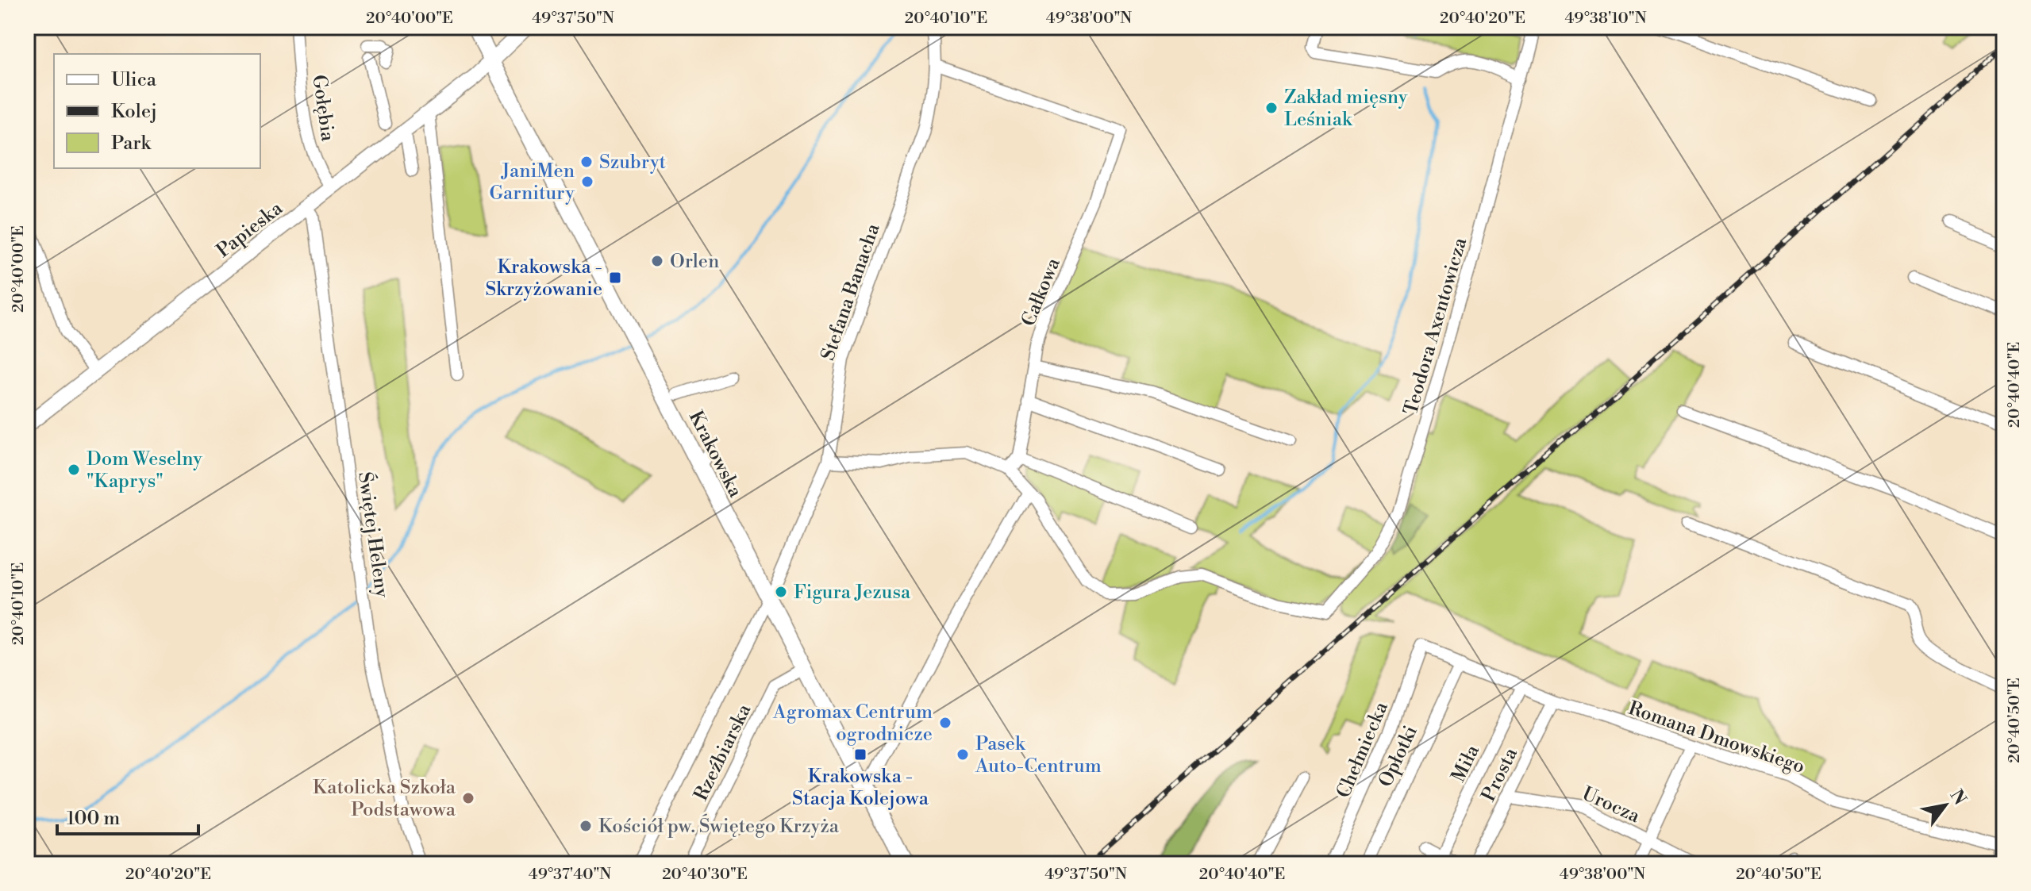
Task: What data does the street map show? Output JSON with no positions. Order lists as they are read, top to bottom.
{
  "streets": {
    "main road": ["Krakowska"],
    "street": [
      "Gołębia",
      "Papieska",
      "Stefana Banacha",
      "Całkowa",
      "Teodora Axentowicza",
      "Świętej Heleny",
      "Romana Dmowskiego",
      "Chełmiecka",
      "Rzeźbiarska",
      "Opłotki",
      "Miła",
      "Prosta",
      "Urocza"
    ]
  },
  "crossings": [
    ["Gołębia", "Papieska"],
    ["Papieska", "Krakowska"],
    ["Papieska", "Świętej Heleny"],
    ["Stefana Banacha", "Całkowa"],
    ["Stefana Banacha", "Krakowska"],
    ["Krakowska", "Rzeźbiarska"],
    ["Romana Dmowskiego", "Chełmiecka"],
    ["Romana Dmowskiego", "Opłotki"],
    ["Romana Dmowskiego", "Miła"],
    ["Romana Dmowskiego", "Prosta"],
    ["Prosta", "Urocza"]
  ],
  "places": {
    "other": [
      "Zakład mięsny Leśniak",
      "Szubryt",
      "JaniMen Garnitury",
      "Orlen",
      "Dom Weselny \"Kaprys\"",
      "Figura Jezusa",
      "Agromax Centrum ogrodnicze",
      "Pasek Auto-Centrum",
      "Katolicka Szkoła Podstawowa",
      "Kościół pw. Świętego Krzyża"
    ],
    "transit": ["Krakowska - Skrzyżowanie", "Krakowska - Stacja Kolejowa"]
  },
  "legend": ["Ulica", "Kolej", "Park"],
  "scale_bar": "100 m",
  "north": "top right",
  "coordinates": [
    "20°40'00\"E",
    "49°37'50\"N",
    "20°40'10\"E",
    "49°38'00\"N",
    "20°40'20\"E",
    "49°38'10\"N",
    "20°40'40\"E",
    "20°40'50\"E",
    "49°37'40\"N",
    "20°40'30\"E"
  ]
}
